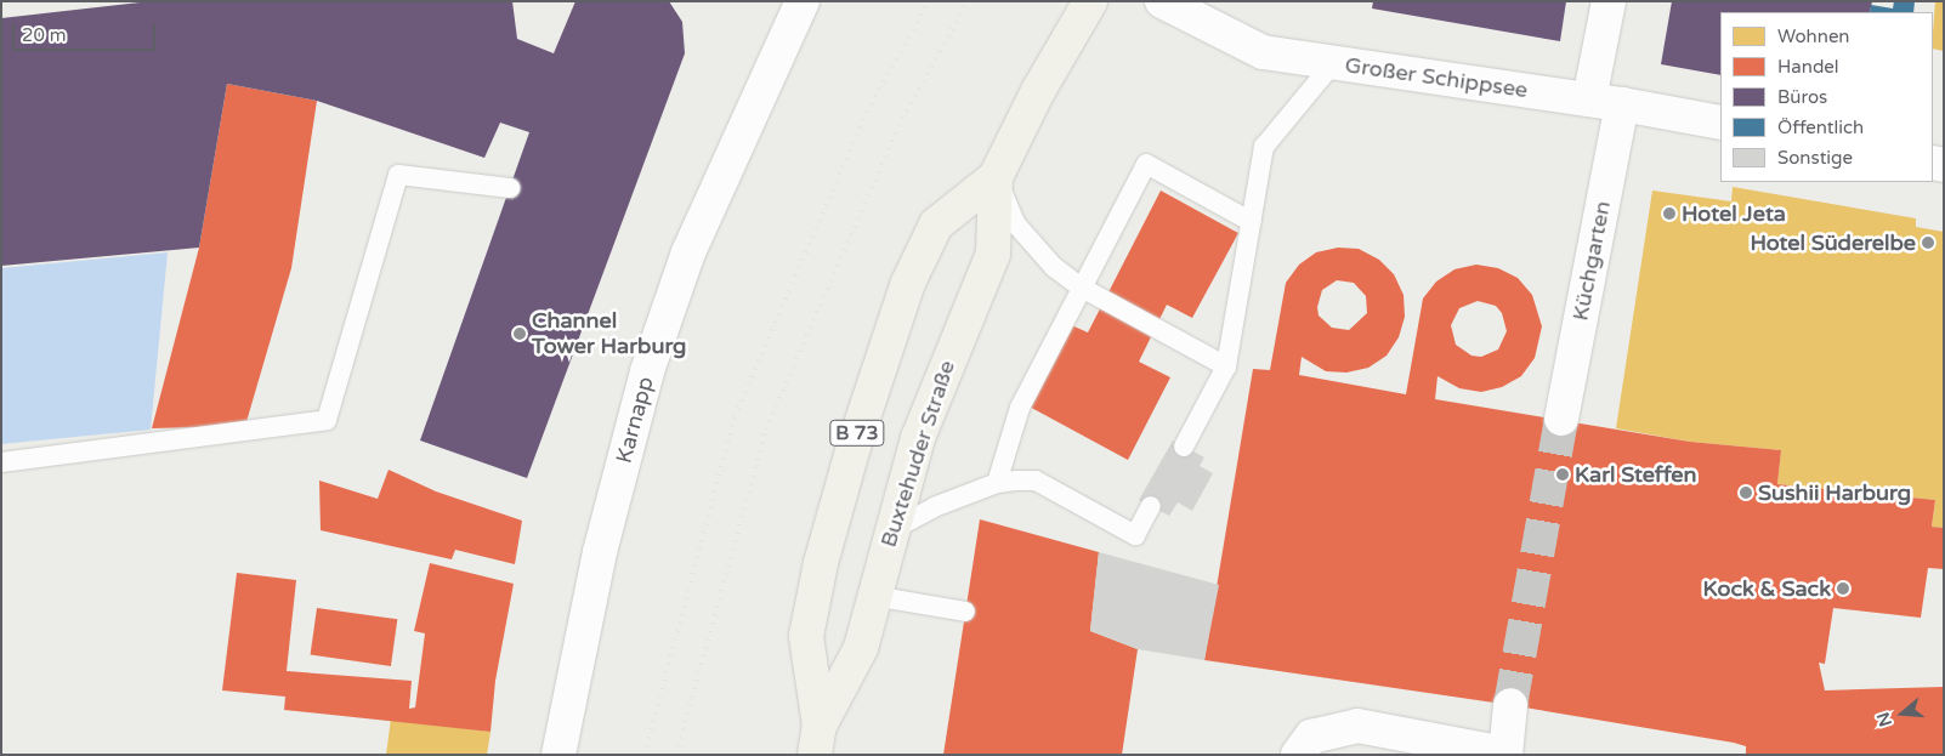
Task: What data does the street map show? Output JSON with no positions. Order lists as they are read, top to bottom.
{
  "streets": {
    "main road": ["B 73", "Buxtehuder Straße"],
    "street": ["Großer Schippsee", "Küchgarten", "Karnapp"]
  },
  "crossings": [
    ["Großer Schippsee", "Küchgarten"]
  ],
  "places": [
    "Hotel Jeta",
    "Hotel Süderelbe",
    "Channel Tower Harburg",
    "Karl Steffen",
    "Sushii Harburg",
    "Kock & Sack"
  ],
  "legend": [
    "Wohnen",
    "Handel",
    "Büros",
    "Öffentlich",
    "Sonstige"
  ],
  "scale_bar": "20 m",
  "north": "left"
}
